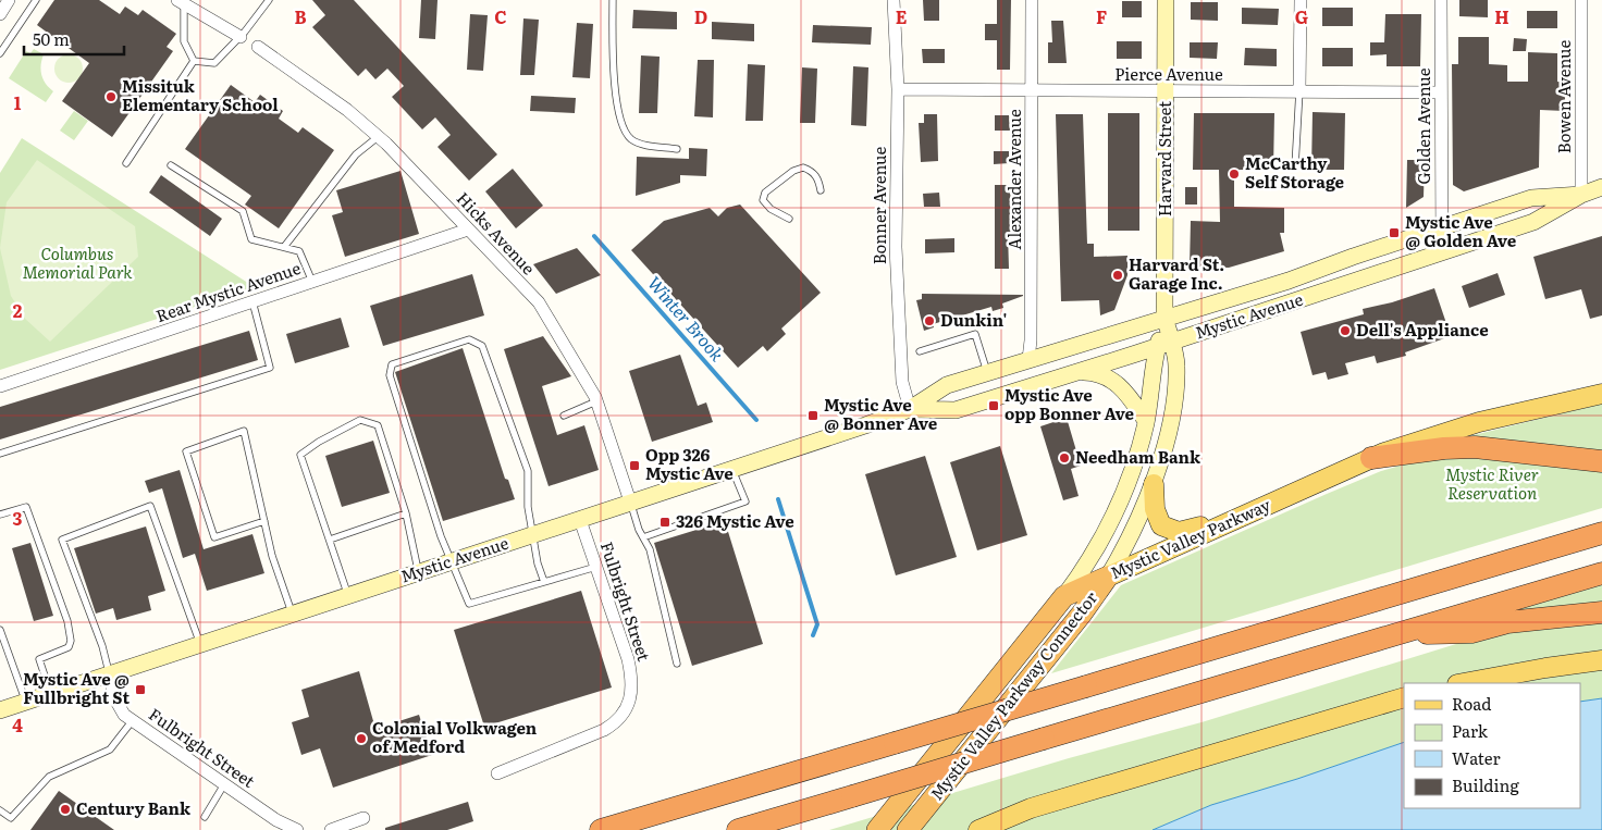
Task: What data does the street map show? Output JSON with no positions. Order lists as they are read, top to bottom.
{
  "streets": {
    "highway": ["Mystic Valley Parkway", "Mystic Valley Parkway Connector"],
    "main road": ["Harvard Street", "Mystic Avenue"],
    "street": [
      "Pierce Avenue",
      "Bowen Avenue",
      "Golden Avenue",
      "Alexander Avenue",
      "Bonner Avenue",
      "Hicks Avenue",
      "Rear Mystic Avenue",
      "Fulbright Street"
    ]
  },
  "crossings": [
    ["Pierce Avenue", "Golden Avenue"],
    ["Pierce Avenue", "Harvard Street"],
    ["Pierce Avenue", "Alexander Avenue"],
    ["Pierce Avenue", "Bonner Avenue"],
    ["Bowen Avenue", "Mystic Avenue"],
    ["Golden Avenue", "Mystic Avenue"],
    ["Harvard Street", "Mystic Avenue"],
    ["Harvard Street", "Mystic Valley Parkway Connector"],
    ["Alexander Avenue", "Mystic Avenue"],
    ["Bonner Avenue", "Mystic Avenue"],
    ["Hicks Avenue", "Rear Mystic Avenue"],
    ["Hicks Avenue", "Mystic Avenue"],
    ["Mystic Avenue", "Fulbright Street"],
    ["Mystic Avenue", "Mystic Valley Parkway Connector"],
    ["Mystic Valley Parkway", "Mystic Valley Parkway Connector"]
  ],
  "water": ["Winter Brook"],
  "parks": ["Columbus Memorial Park", "Mystic River Reservation"],
  "places": {
    "other": [
      "Missituk Elementary School",
      "McCarthy Self Storage",
      "Harvard St. Garage Inc.",
      "Dunkin'",
      "Dell's Appliance",
      "Needham Bank",
      "Colonial Volkwagen of Medford",
      "Century Bank"
    ],
    "transit": [
      "Mystic Ave @ Golden Ave",
      "Mystic Ave opp Bonner Ave",
      "Mystic Ave @ Bonner Ave",
      "Opp 326 Mystic Ave",
      "326 Mystic Ave",
      "Mystic Ave @ Fullbright St"
    ]
  },
  "legend": [
    "Road",
    "Park",
    "Water",
    "Building"
  ],
  "scale_bar": "50 m",
  "grid": {
    "columns": [
      "B",
      "C",
      "D",
      "E",
      "F",
      "G",
      "H"
    ],
    "rows": [
      "1",
      "2",
      "3",
      "4"
    ]
  }
}
